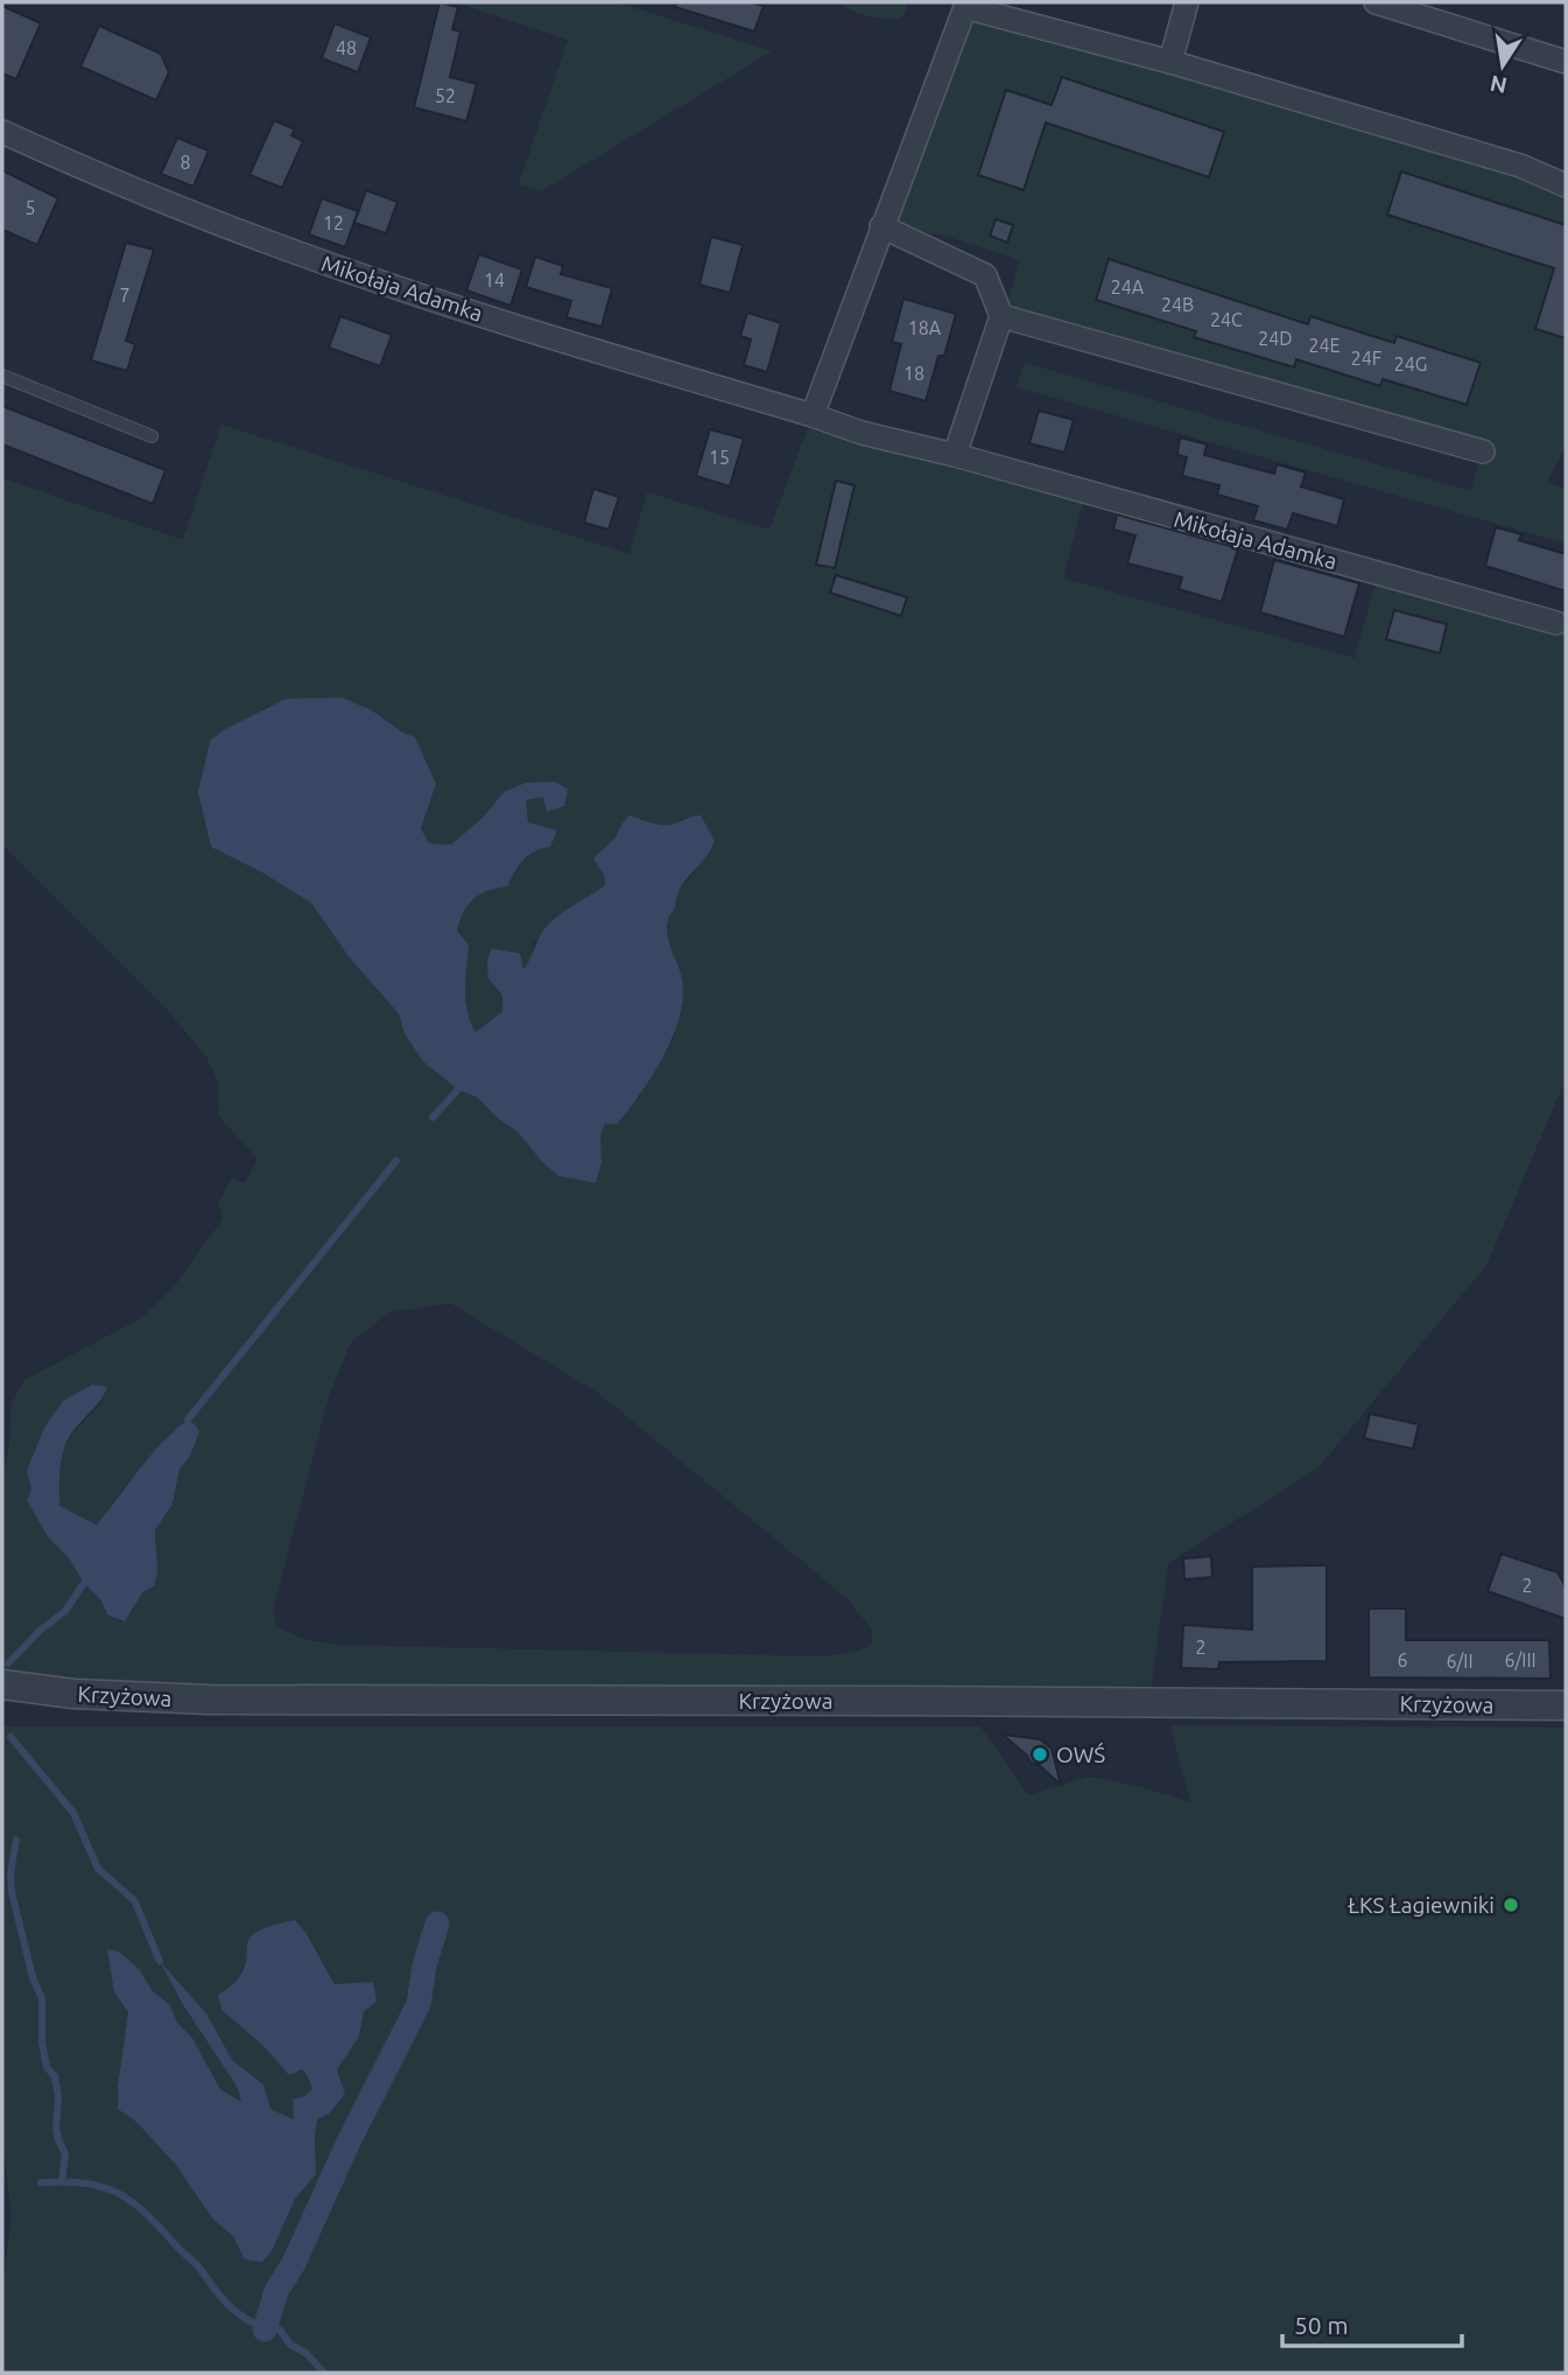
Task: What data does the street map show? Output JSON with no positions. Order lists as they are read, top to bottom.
{
  "streets": {
    "street": ["Mikołaja Adamka", "Krzyżowa"]
  },
  "places": ["OWŚ", "ŁKS Łagiewniki"],
  "house_numbers": [
    "48",
    "52",
    "8",
    "5",
    "12",
    "14",
    "24A",
    "7",
    "24B",
    "24C",
    "18A",
    "24D",
    "24E",
    "24F",
    "24G",
    "18",
    "15",
    "2",
    "2",
    "6",
    "6/III",
    "6/II"
  ],
  "scale_bar": "50 m",
  "north": "bottom"
}
